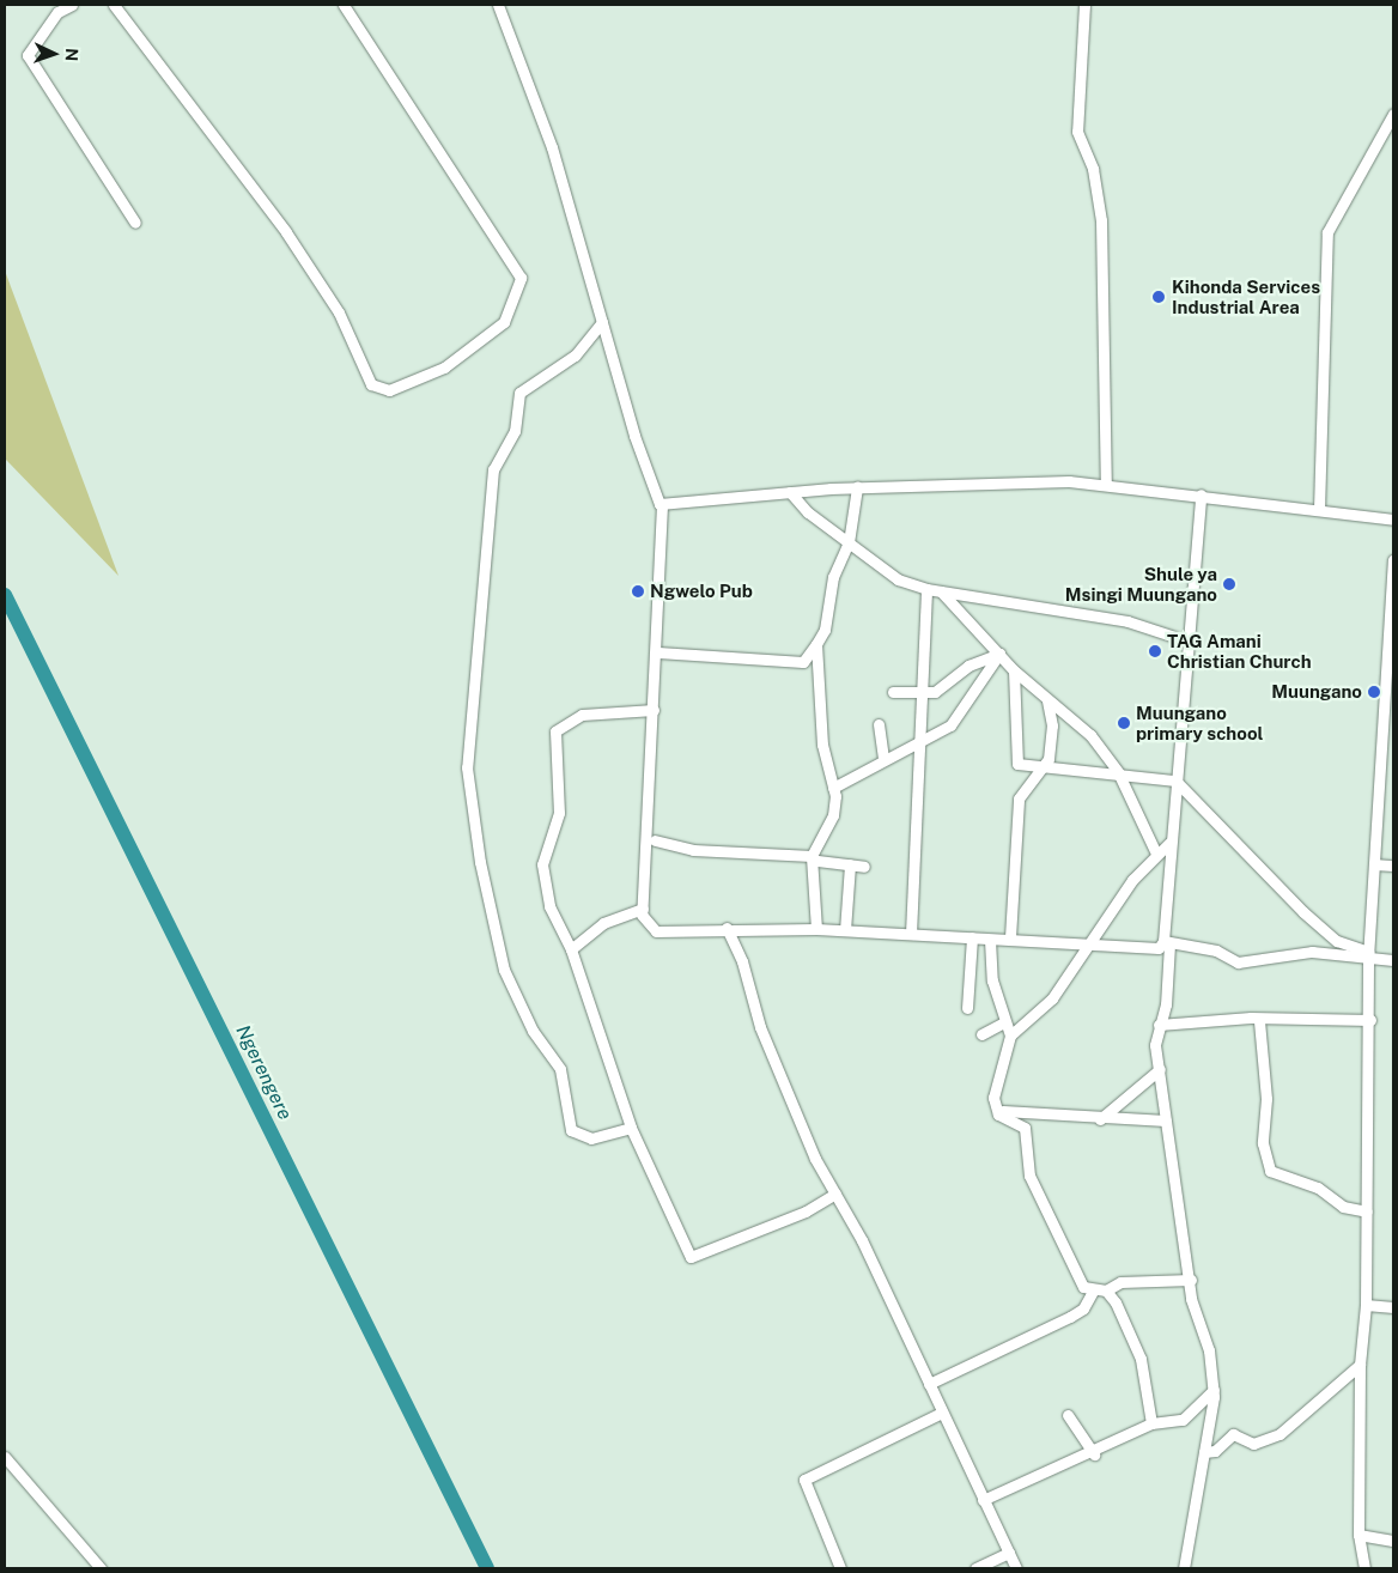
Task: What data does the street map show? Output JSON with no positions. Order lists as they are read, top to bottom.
{
  "water": ["Ngerengere"],
  "places": [
    "Kihonda Services Industrial Area",
    "Shule ya Msingi Muungano",
    "Ngwelo Pub",
    "TAG Amani Christian Church",
    "Muungano",
    "Muungano primary school"
  ],
  "north": "right"
}
